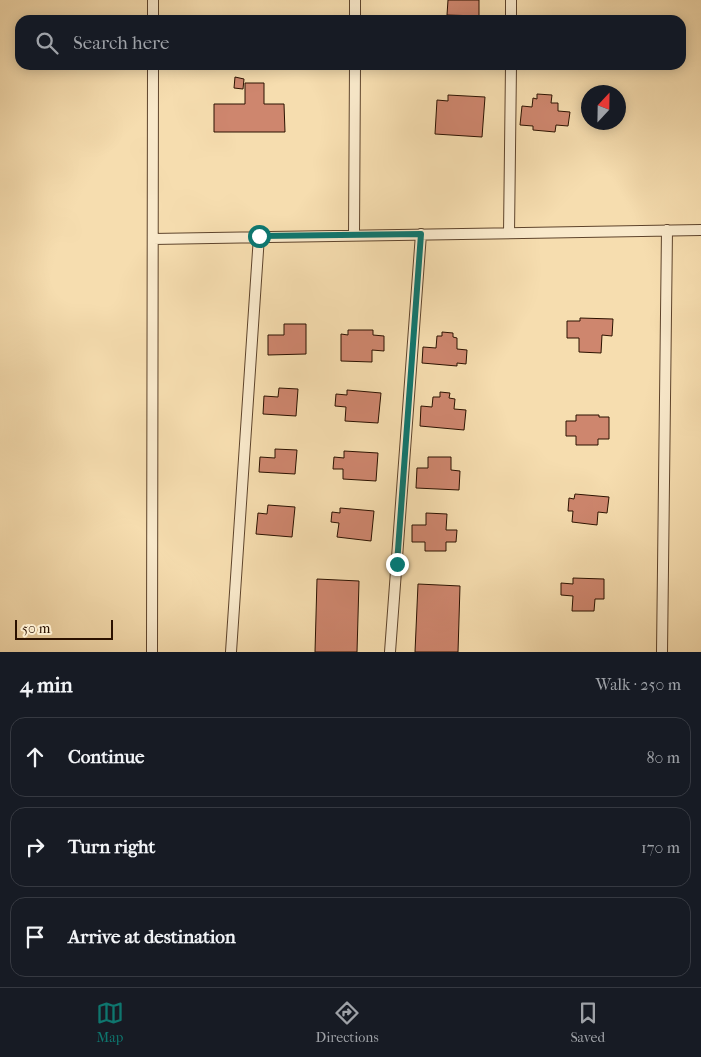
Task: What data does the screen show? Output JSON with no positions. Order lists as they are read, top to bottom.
{
  "scale_bar": "50 m",
  "north": "top",
  "page": {
    "search": "Search here",
    "scale": "50 m",
    "heading": ["4 min", "Walk · 250 m"],
    "list": [
      ["Continue", "80 m"],
      ["Turn right", "170 m"],
      "Arrive at destination"
    ],
    "nav": ["Map", "Directions", "Saved"]
  }
}
